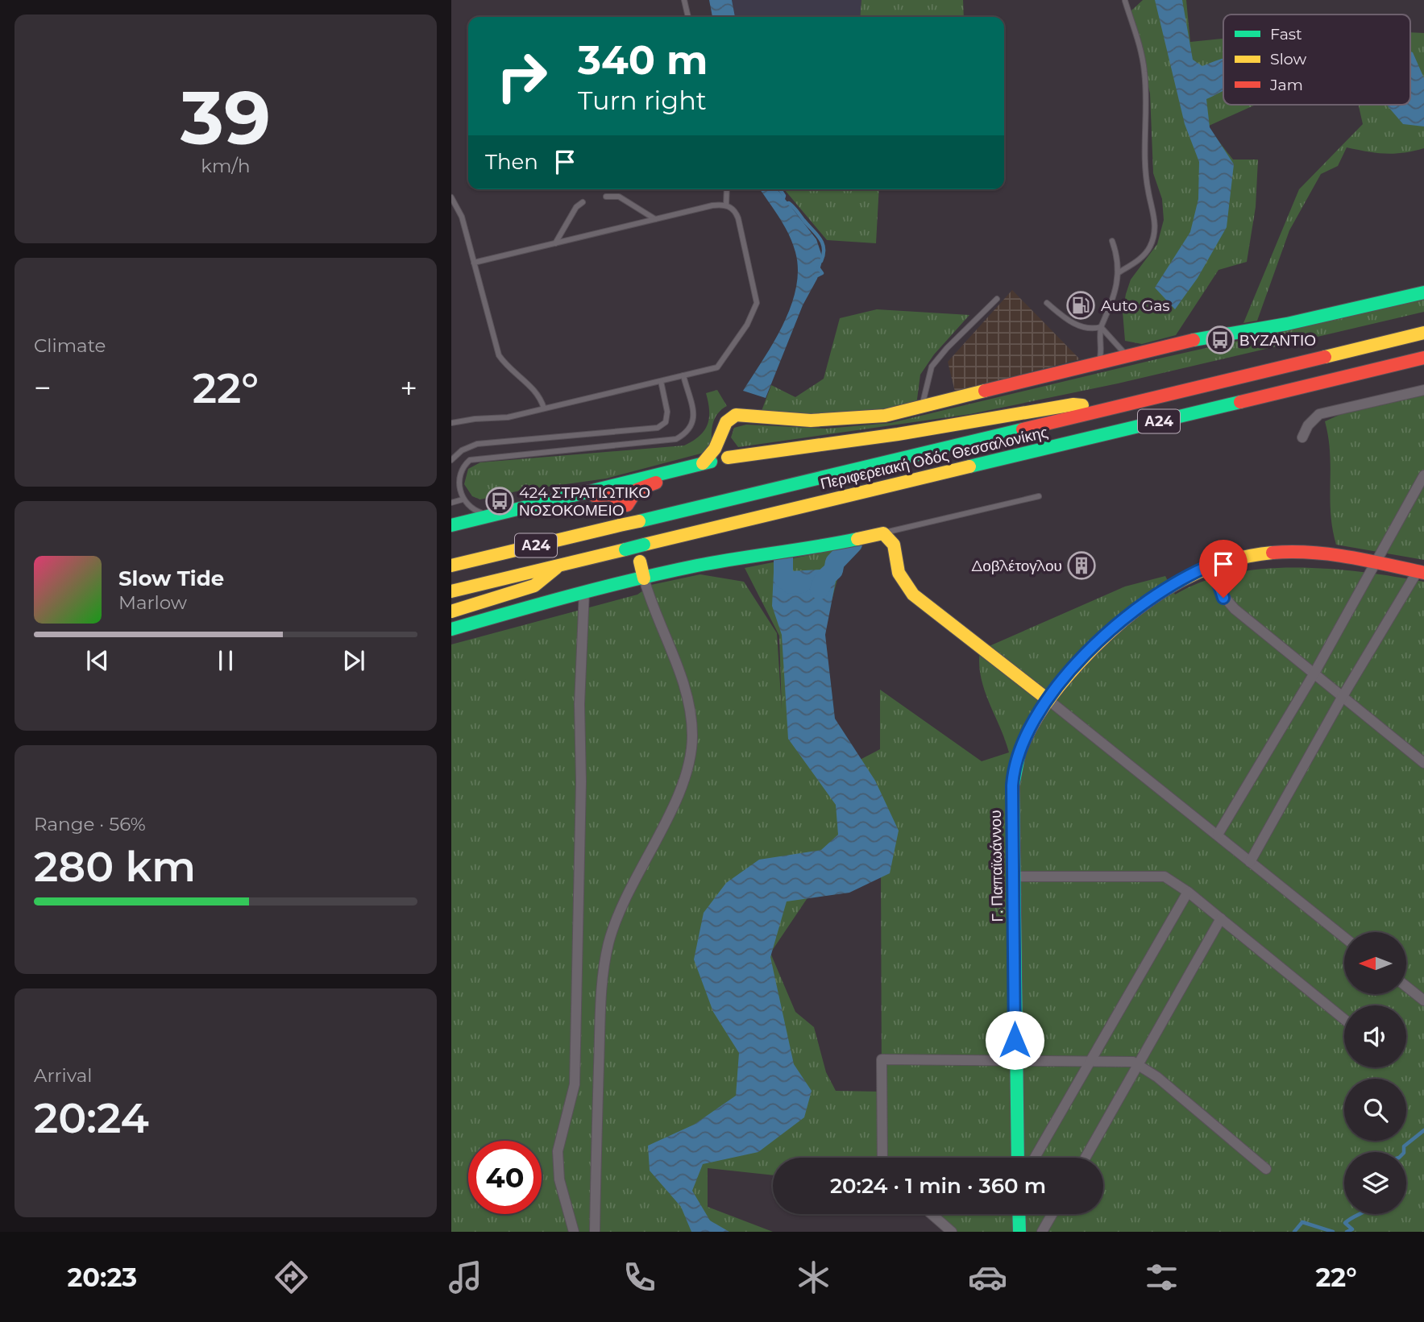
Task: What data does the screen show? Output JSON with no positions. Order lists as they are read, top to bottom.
{
  "streets": {
    "main road": ["Α24", "Περιφερειακή Οδός Θεσσαλονίκης", "Γ. Παπαϊωάννου"]
  },
  "places": {
    "fuel station": ["Auto Gas"],
    "bus stop": ["ΒΥΖΑΝΤΙΟ", "424 ΣΤΡΑΤΙΩΤΙΚΟ ΝΟΣΟΚΟΜΕΙΟ"],
    "building": ["Δοβλέτογλου"]
  },
  "legend": ["Fast", "Slow", "Jam"],
  "north": "left",
  "page": {
    "tile": [
      ["39", "km/h"],
      "Climate",
      ["Range · 56%", "280 km"],
      ["Arrival", "20:24"]
    ],
    "turn": ["340 m", "Turn right"],
    "then": "Then",
    "heat": ["−", "22°", "+"],
    "song": ["Slow Tide", "Marlow"],
    "limit": "40",
    "trip": "20:24 · 1 min · 360 m",
    "tabs": ["20:23", "22°"]
  }
}
